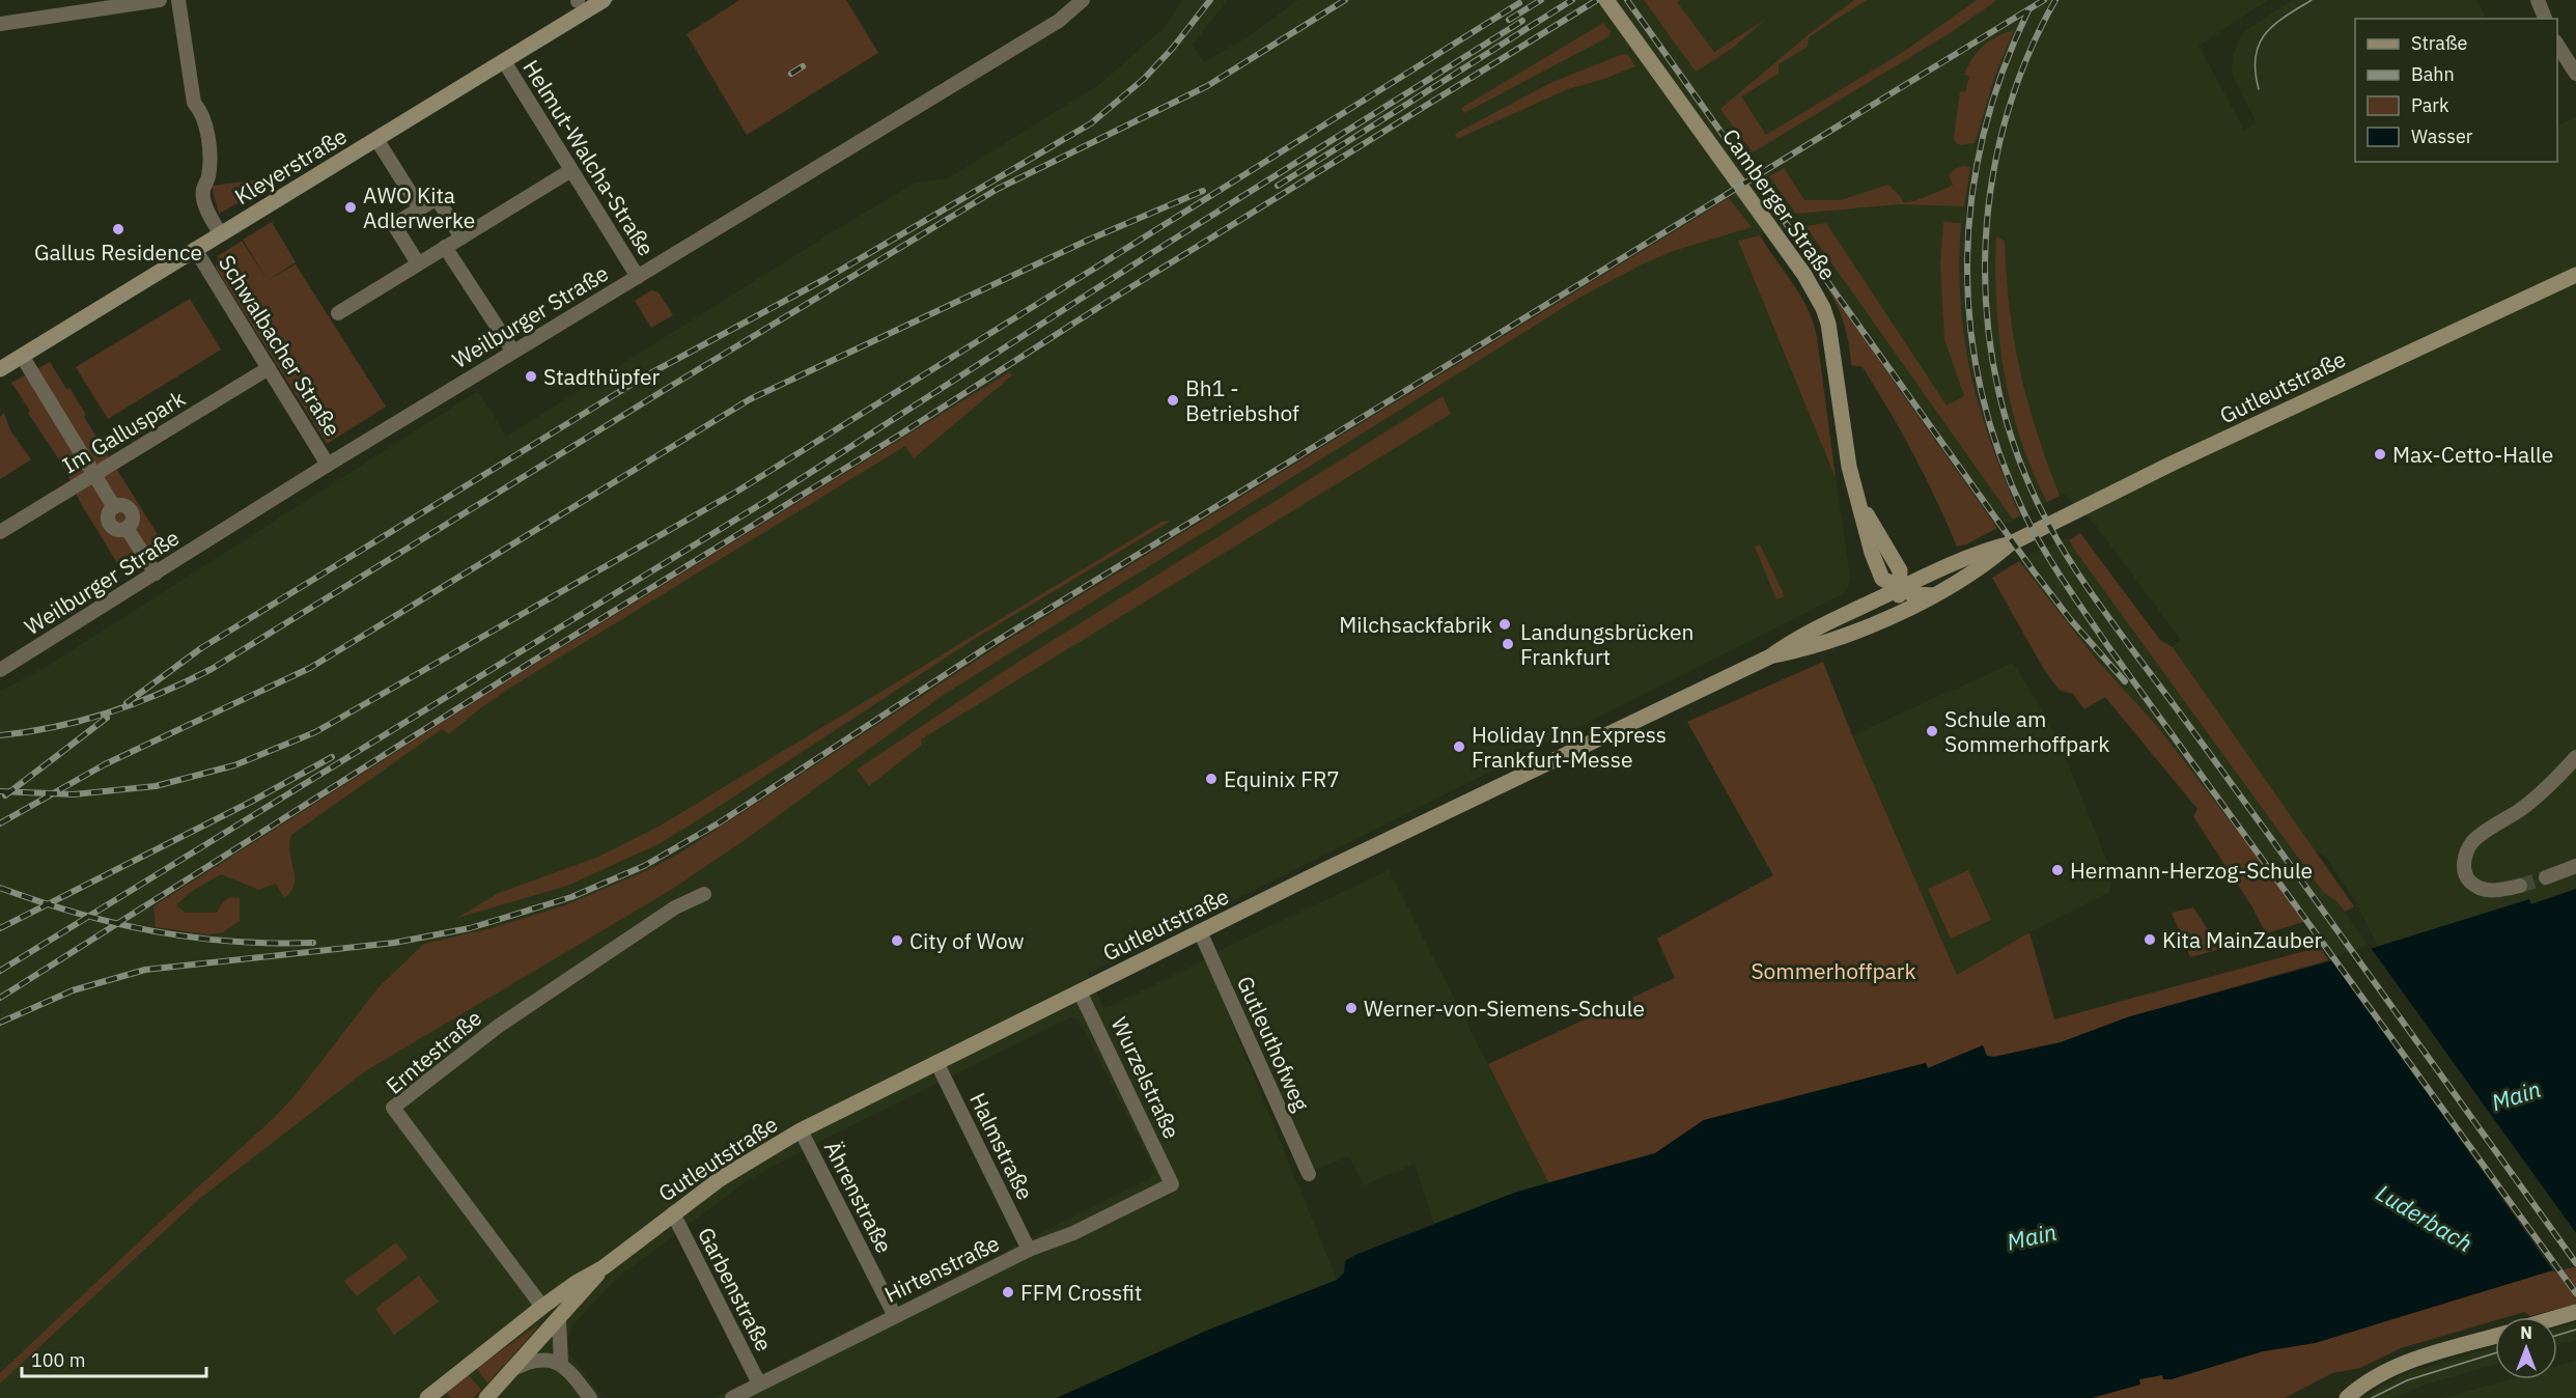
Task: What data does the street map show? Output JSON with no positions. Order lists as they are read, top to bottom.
{
  "streets": {
    "main road": ["Kleyerstraße", "Camberger Straße", "Gutleutstraße"],
    "street": [
      "Helmut-Walcha-Straße",
      "Weilburger Straße",
      "Schwalbacher Straße",
      "Im Galluspark",
      "Gutleuthofweg",
      "Erntestraße",
      "Wurzelstraße",
      "Halmstraße",
      "Ährenstraße",
      "Hirtenstraße",
      "Garbenstraße"
    ]
  },
  "crossings": [
    ["Helmut-Walcha-Straße", "Kleyerstraße"],
    ["Helmut-Walcha-Straße", "Weilburger Straße"],
    ["Kleyerstraße", "Schwalbacher Straße"],
    ["Weilburger Straße", "Schwalbacher Straße"],
    ["Schwalbacher Straße", "Im Galluspark"],
    ["Gutleutstraße", "Gutleuthofweg"],
    ["Gutleutstraße", "Erntestraße"],
    ["Gutleutstraße", "Wurzelstraße"],
    ["Gutleutstraße", "Halmstraße"],
    ["Gutleutstraße", "Ährenstraße"],
    ["Gutleutstraße", "Garbenstraße"],
    ["Wurzelstraße", "Hirtenstraße"],
    ["Halmstraße", "Hirtenstraße"],
    ["Ährenstraße", "Hirtenstraße"],
    ["Hirtenstraße", "Garbenstraße"]
  ],
  "water": ["Main", "Luderbach"],
  "parks": ["Sommerhoffpark"],
  "places": [
    "AWO Kita Adlerwerke",
    "Gallus Residence",
    "Stadthüpfer",
    "Bh1 - Betriebshof",
    "Max-Cetto-Halle",
    "Milchsackfabrik",
    "Landungsbrücken Frankfurt",
    "Schule am Sommerhoffpark",
    "Holiday Inn Express Frankfurt-Messe",
    "Equinix FR7",
    "Hermann-Herzog-Schule",
    "Kita MainZauber",
    "City of Wow",
    "Werner-von-Siemens-Schule",
    "FFM Crossfit"
  ],
  "legend": [
    "Straße",
    "Bahn",
    "Park",
    "Wasser"
  ],
  "scale_bar": "100 m",
  "north": "top"
}
